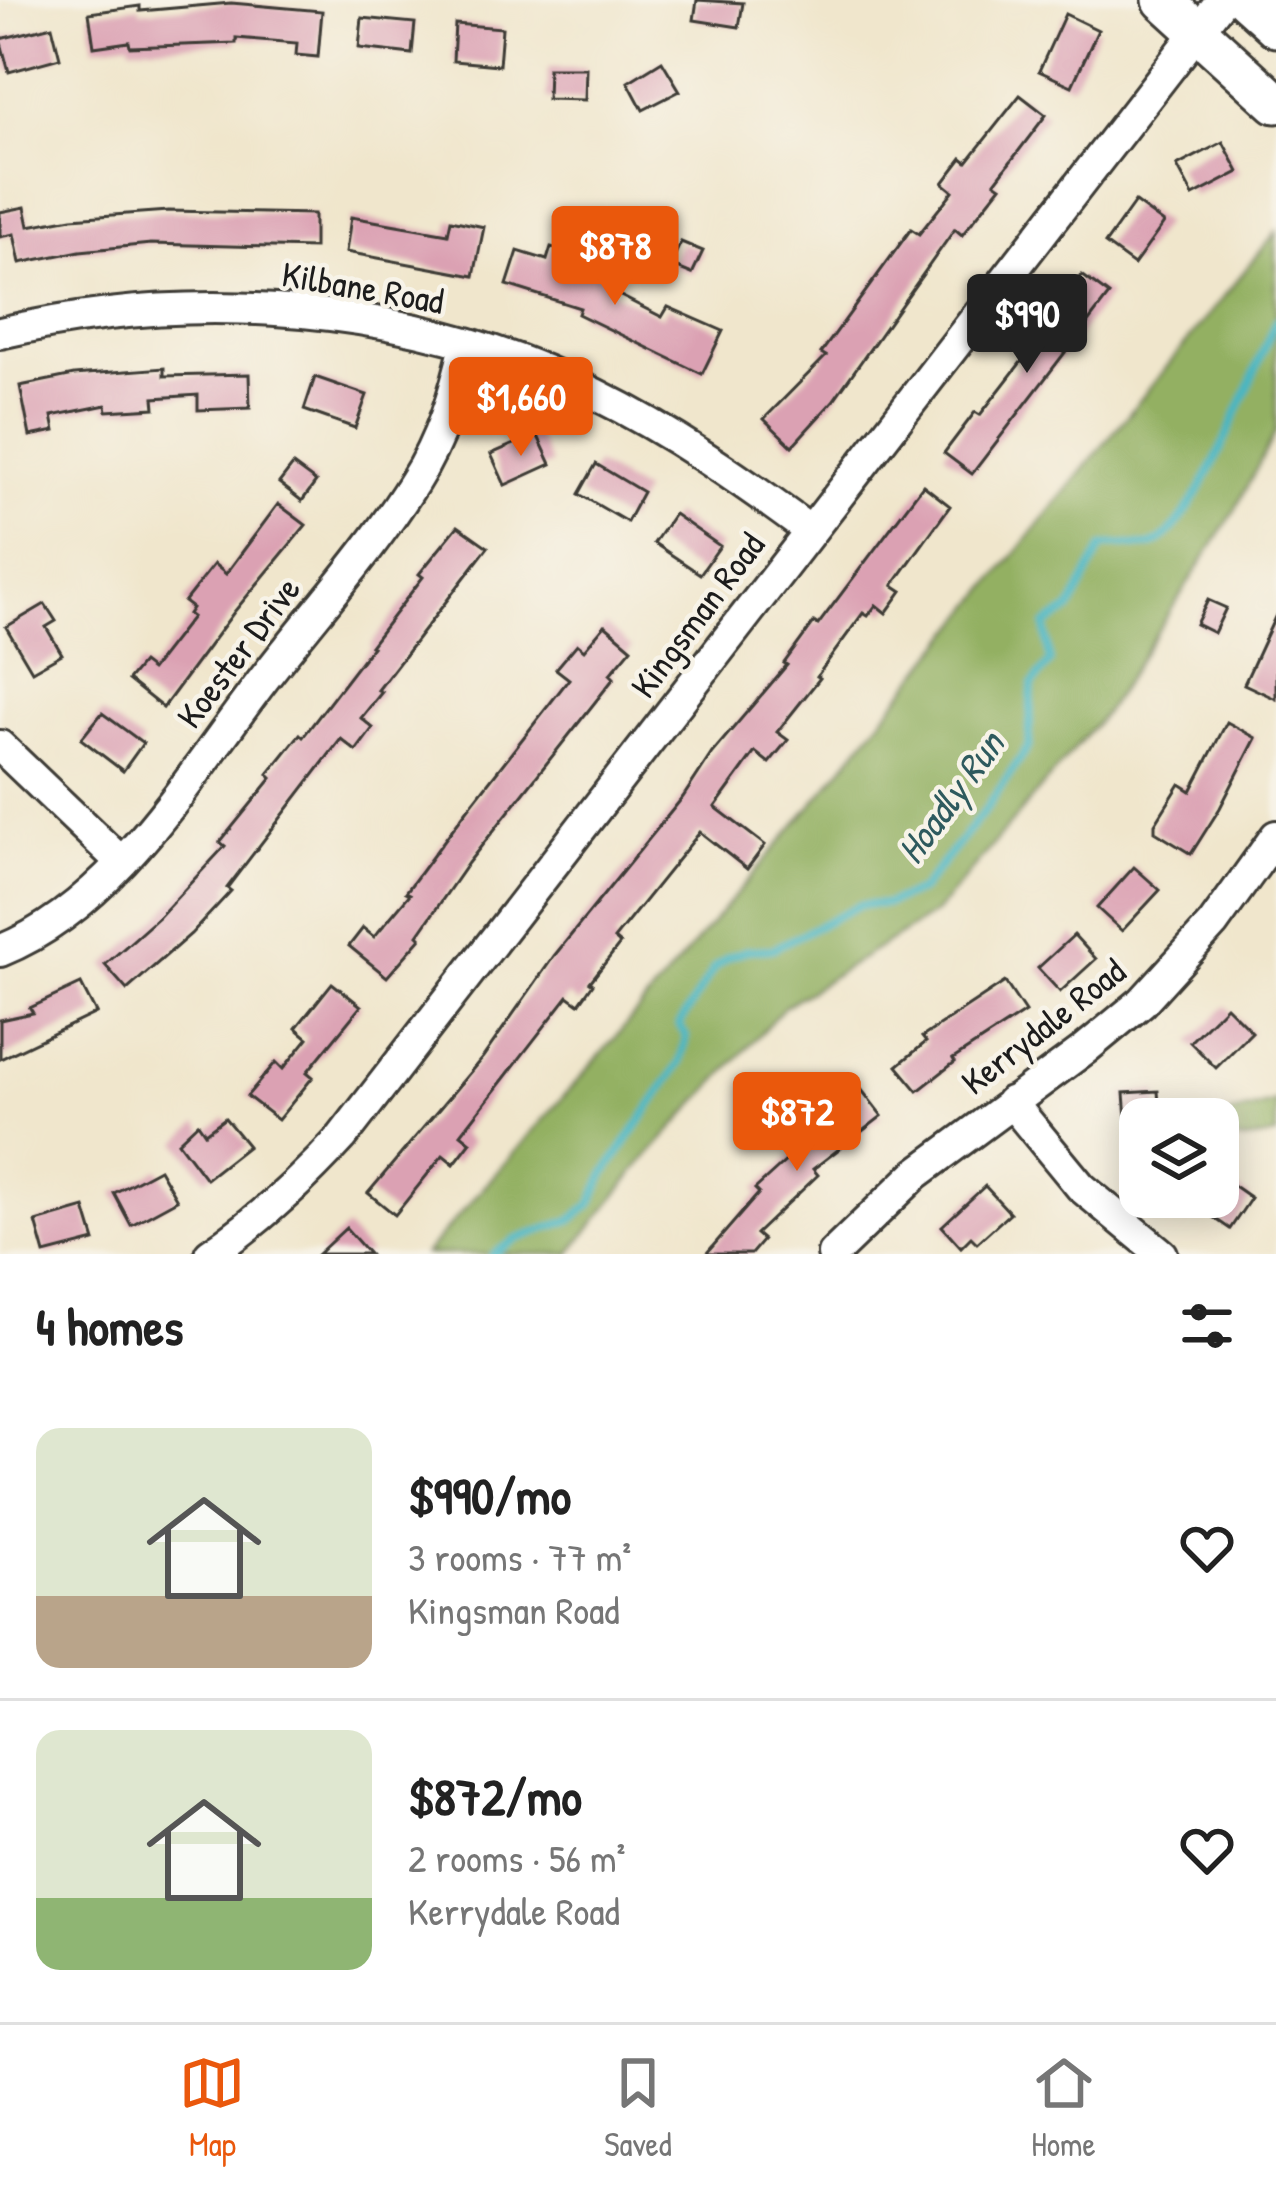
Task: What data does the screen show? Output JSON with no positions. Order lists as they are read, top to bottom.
{
  "streets": {
    "street": [
      "Kilbane Road",
      "Kingsman Road",
      "Koester Drive",
      "Kerrydale Road"
    ]
  },
  "crossings": [
    ["Kilbane Road", "Kingsman Road"],
    ["Kilbane Road", "Koester Drive"]
  ],
  "water": ["Hoadly Run"],
  "page": {
    "price": [
      "$878",
      "$990",
      "$1,660",
      "$872"
    ],
    "heading": "4 homes",
    "list": [
      {
        "name": "$990/mo",
        "note": "3 rooms · 77 m² · Kingsman Road"
      },
      {
        "name": "$872/mo",
        "note": "2 rooms · 56 m² · Kerrydale Road"
      }
    ],
    "tabs": ["Map", "Saved", "Home"]
  }
}
